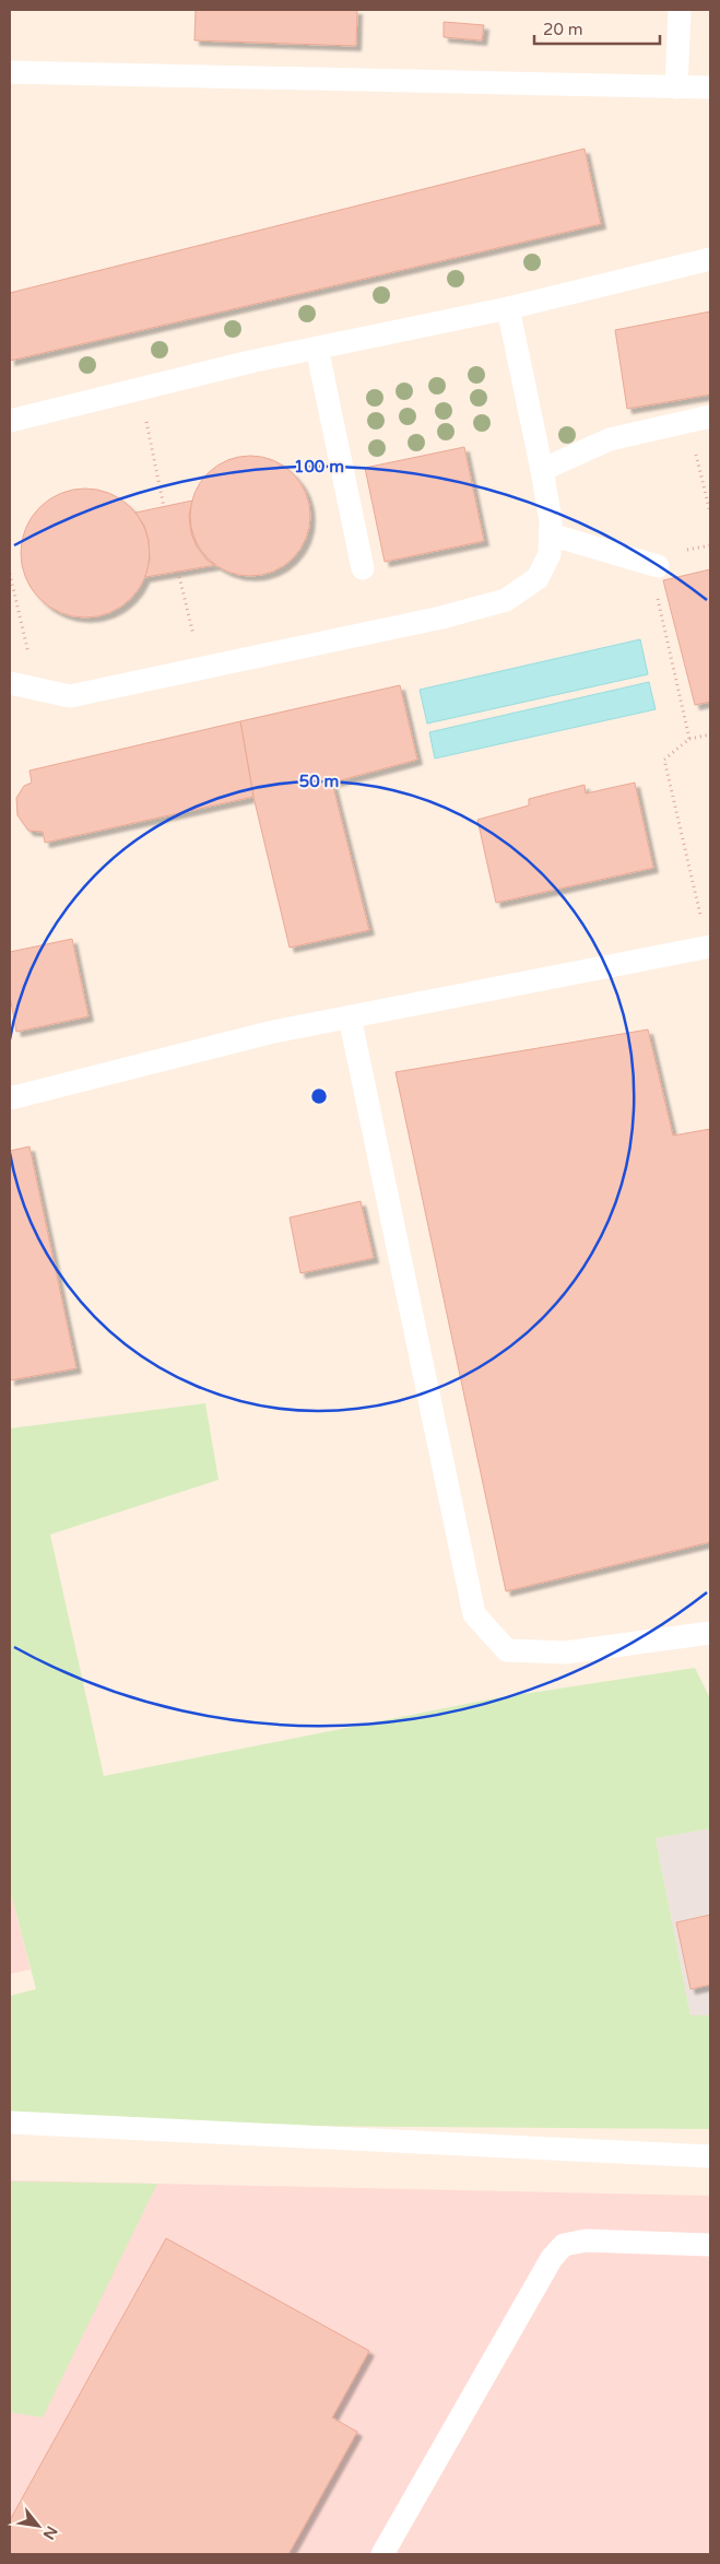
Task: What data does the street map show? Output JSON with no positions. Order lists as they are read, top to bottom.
{
  "scale_bar": "20 m",
  "north": "bottom right",
  "rings": ["100 m", "50 m"]
}
